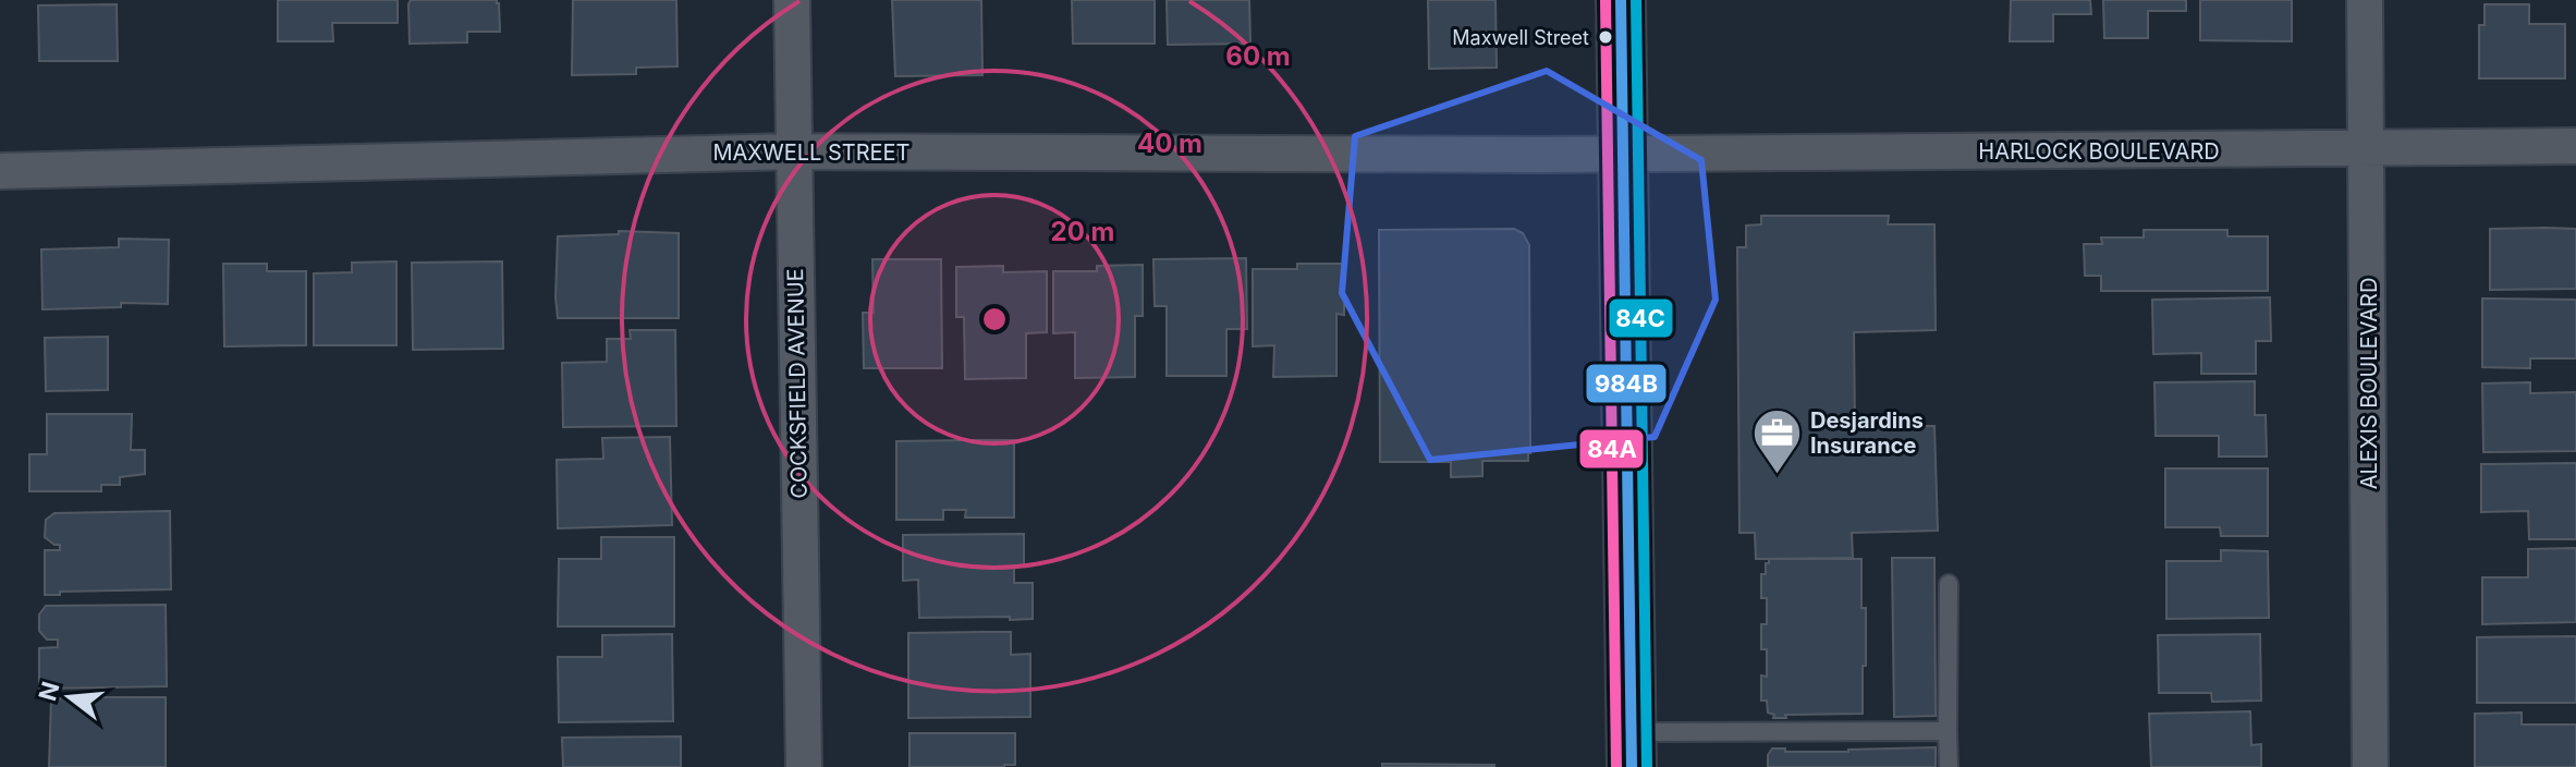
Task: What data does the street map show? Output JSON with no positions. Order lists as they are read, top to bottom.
{
  "streets": {
    "street": [
      "HARLOCK BOULEVARD",
      "MAXWELL STREET",
      "COCKSFIELD AVENUE",
      "ALEXIS BOULEVARD"
    ]
  },
  "crossings": [
    ["HARLOCK BOULEVARD", "MAXWELL STREET"],
    ["HARLOCK BOULEVARD", "ALEXIS BOULEVARD"],
    ["MAXWELL STREET", "COCKSFIELD AVENUE"]
  ],
  "places": {
    "other": ["Maxwell Street"],
    "office": ["Desjardins Insurance"]
  },
  "lines": ["transit line 984B", "transit line 84A", "transit line 84C"],
  "north": "left",
  "rings": ["60 m", "40 m", "20 m"]
}
